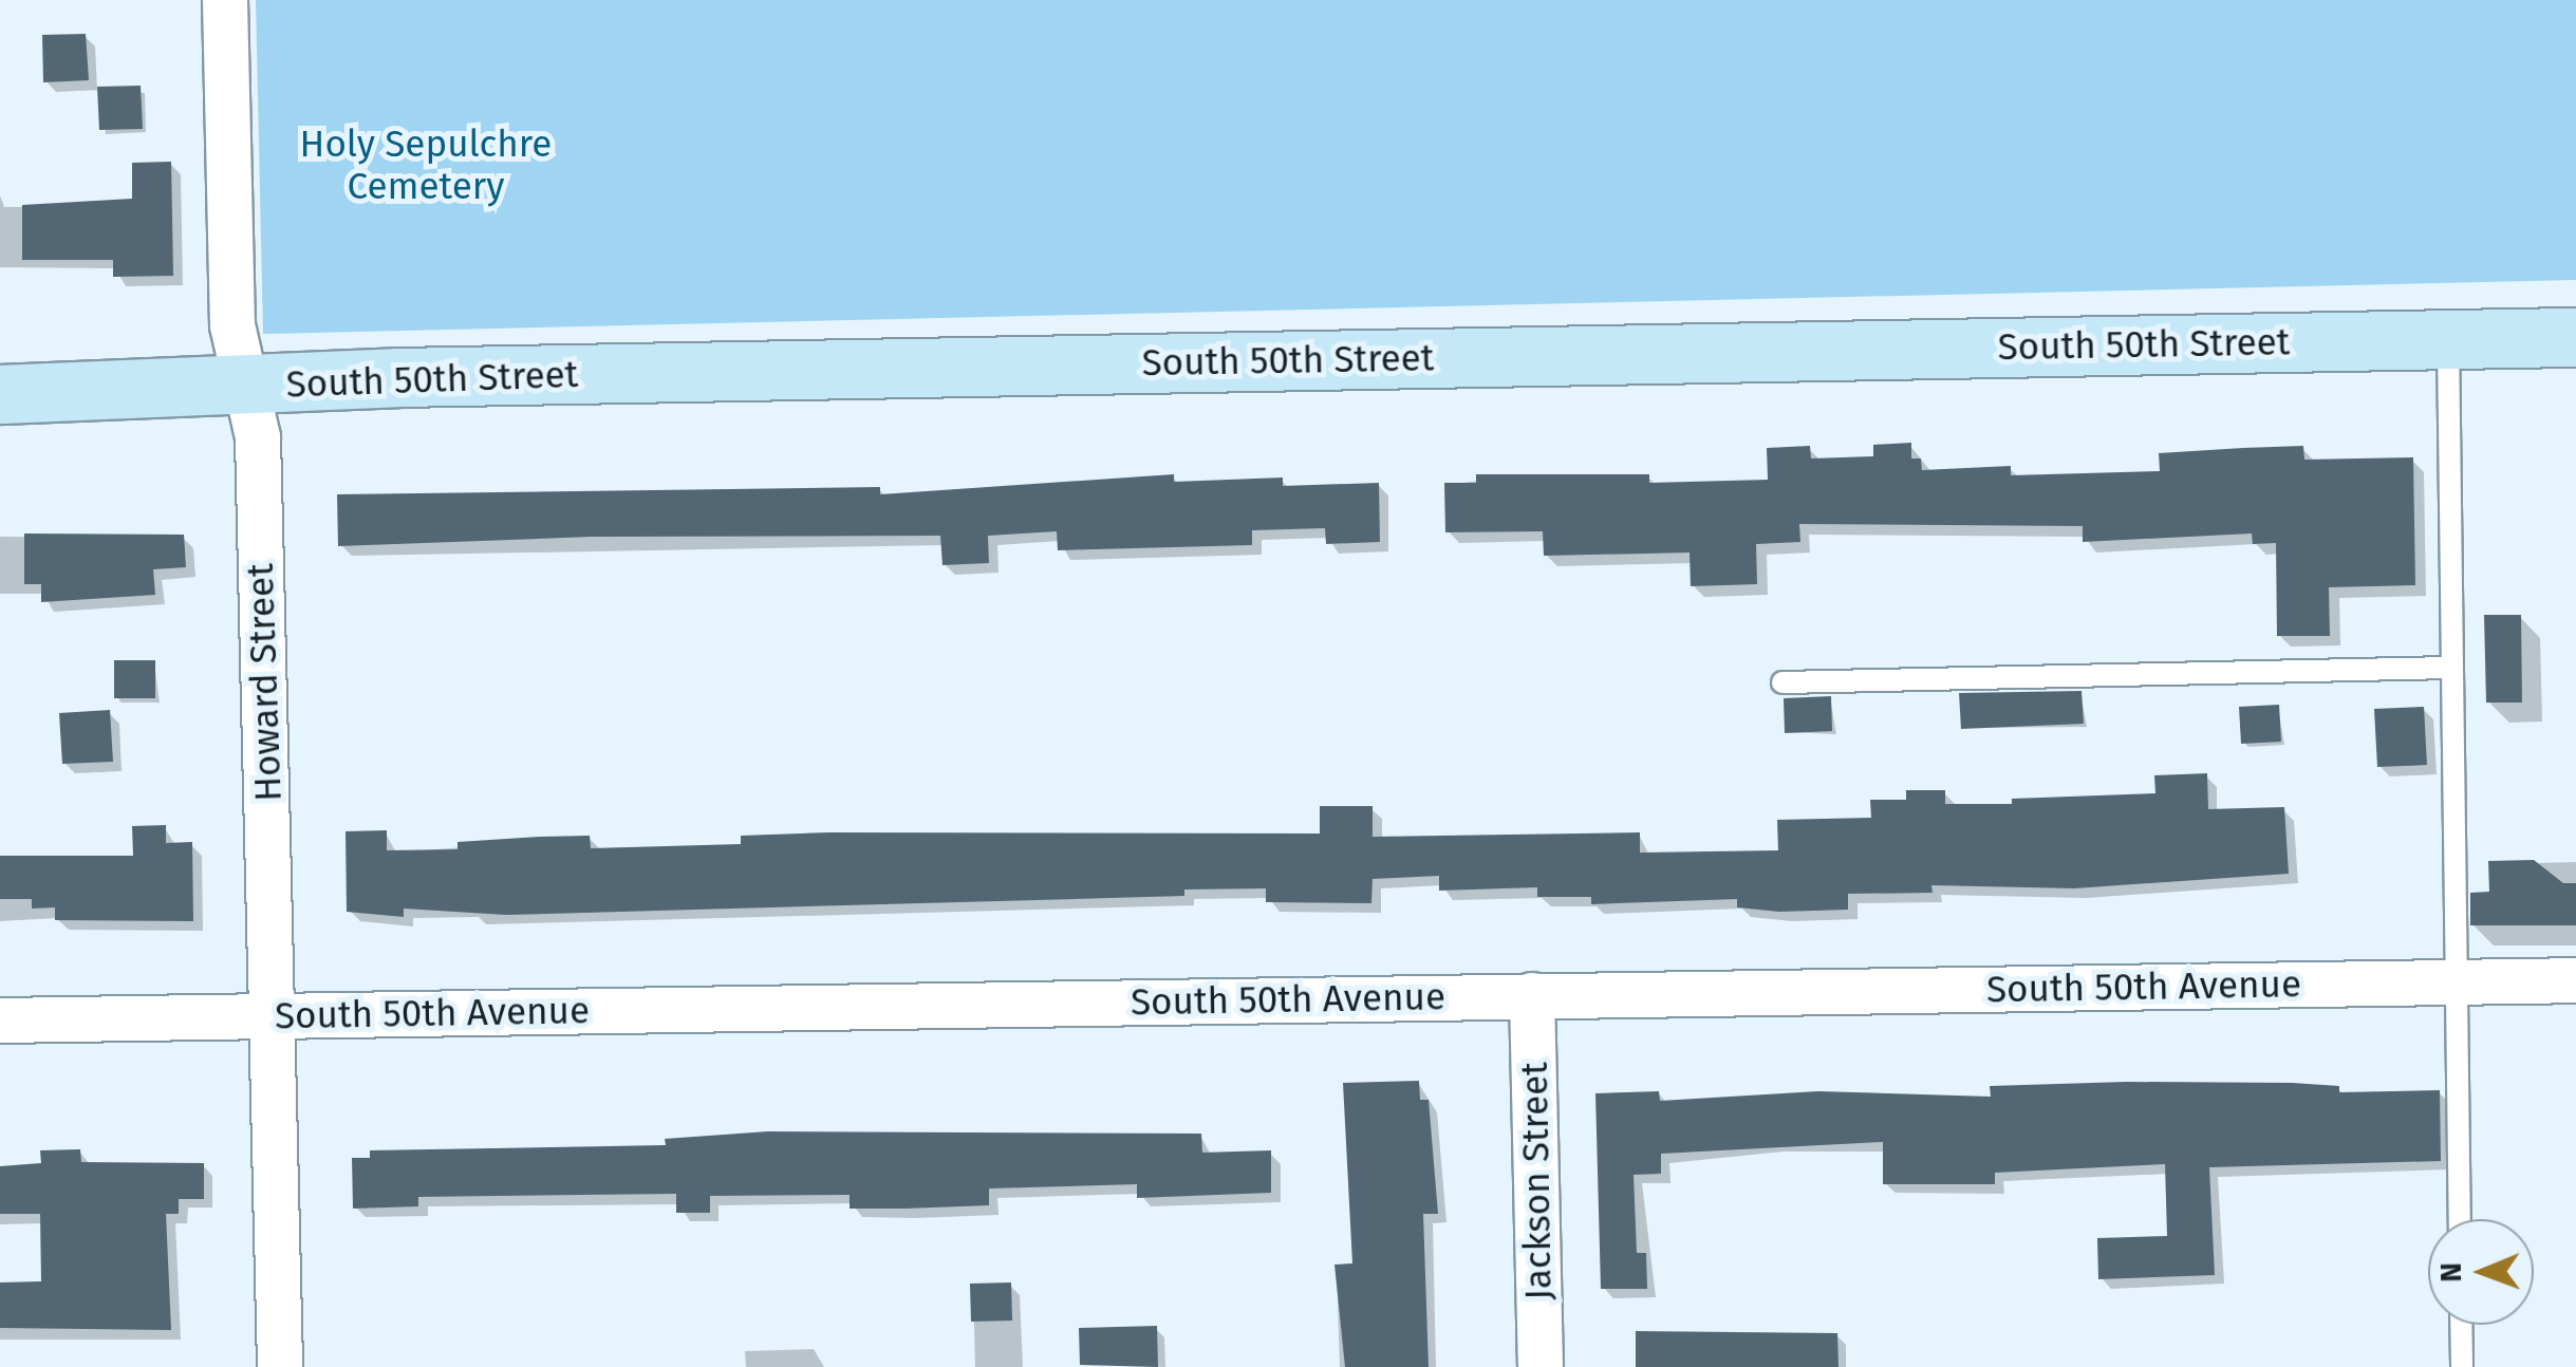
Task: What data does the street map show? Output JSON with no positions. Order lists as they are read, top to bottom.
{
  "streets": {
    "main road": ["South 50th Street"],
    "street": ["Howard Street", "South 50th Avenue", "Jackson Street"]
  },
  "crossings": [
    ["South 50th Street", "Howard Street"],
    ["Howard Street", "South 50th Avenue"],
    ["South 50th Avenue", "Jackson Street"]
  ],
  "parks": ["Holy Sepulchre Cemetery"],
  "north": "left"
}
